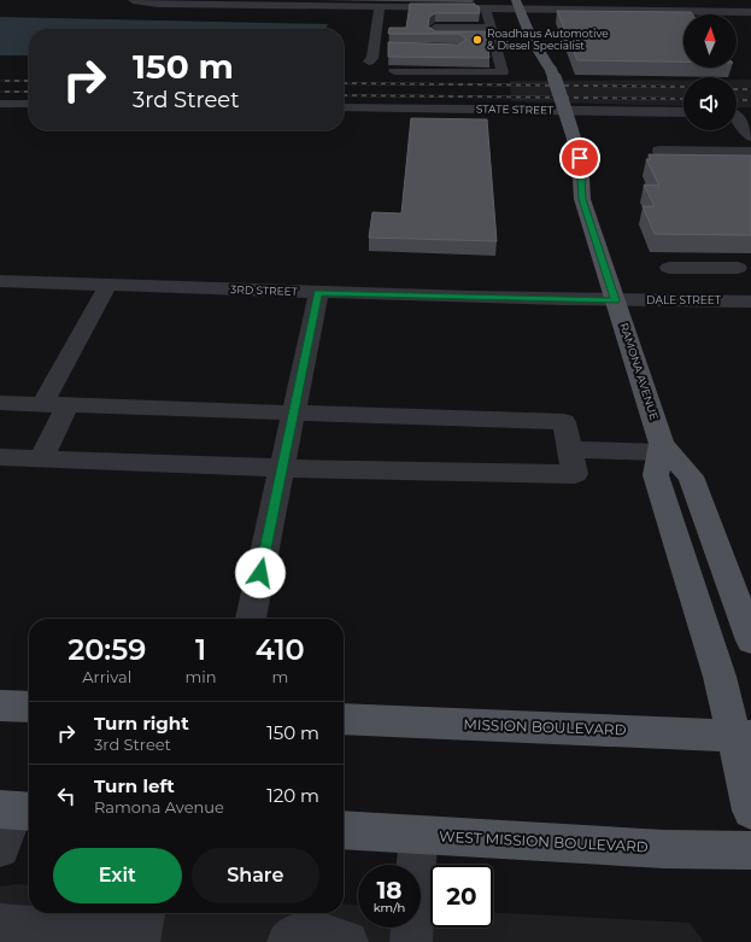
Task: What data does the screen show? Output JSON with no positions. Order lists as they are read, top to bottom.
{
  "streets": {
    "main road": ["RAMONA AVENUE", "MISSION BOULEVARD", "WEST MISSION BOULEVARD"],
    "street": ["STATE STREET", "3RD STREET", "DALE STREET"]
  },
  "crossings": [
    ["3RD STREET", "DALE STREET"],
    ["3RD STREET", "RAMONA AVENUE"],
    ["DALE STREET", "RAMONA AVENUE"],
    ["RAMONA AVENUE", "MISSION BOULEVARD"]
  ],
  "places": ["Roadhaus Automotive & Diesel Specialist"],
  "north": "top",
  "page": {
    "turn": ["150 m", "3rd Street"],
    "eta": [
      "20:59",
      "Arrival",
      "1",
      "min",
      "410",
      "m"
    ],
    "list": [
      {
        "name": "Turn right",
        "note": "3rd Street",
        "value": "150 m"
      },
      {
        "name": "Turn left",
        "note": "Ramona Avenue",
        "value": "120 m"
      }
    ],
    "buttons": ["Exit", "Share"],
    "speed": "18 km/h",
    "limit": "20"
  }
}
